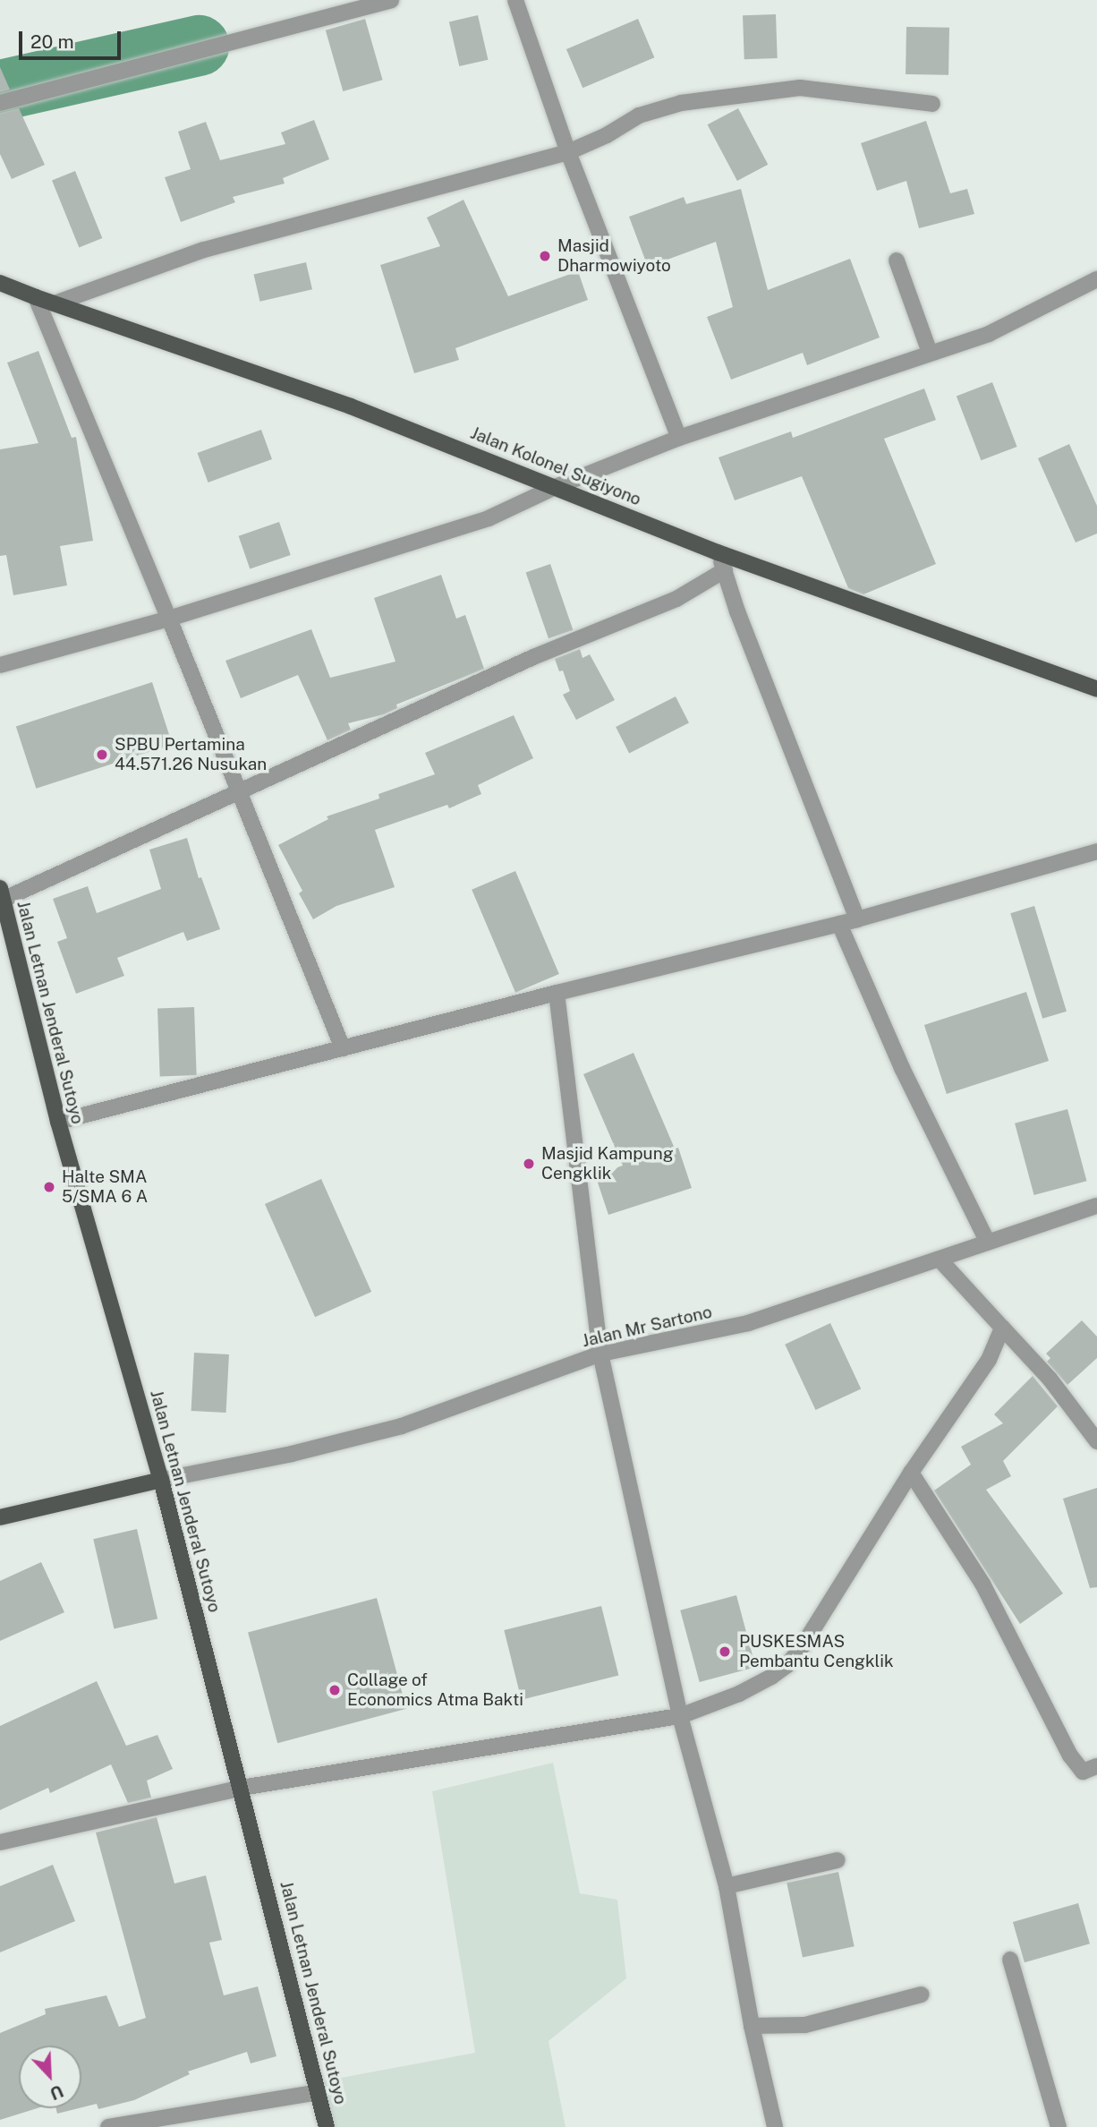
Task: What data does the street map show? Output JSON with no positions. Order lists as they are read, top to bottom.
{
  "streets": {
    "main road": ["Jalan Kolonel Sugiyono", "Jalan Letnan Jenderal Sutoyo"],
    "street": ["Jalan Mr Sartono"]
  },
  "crossings": [
    ["Jalan Letnan Jenderal Sutoyo", "Jalan Mr Sartono"]
  ],
  "places": [
    "Masjid Dharmowiyoto",
    "SPBU Pertamina 44.571.26 Nusukan",
    "Masjid Kampung Cengklik",
    "Halte SMA 5/SMA 6 A",
    "PUSKESMAS Pembantu Cengklik",
    "Collage of Economics Atma Bakti"
  ],
  "scale_bar": "20 m",
  "north": "bottom right"
}
